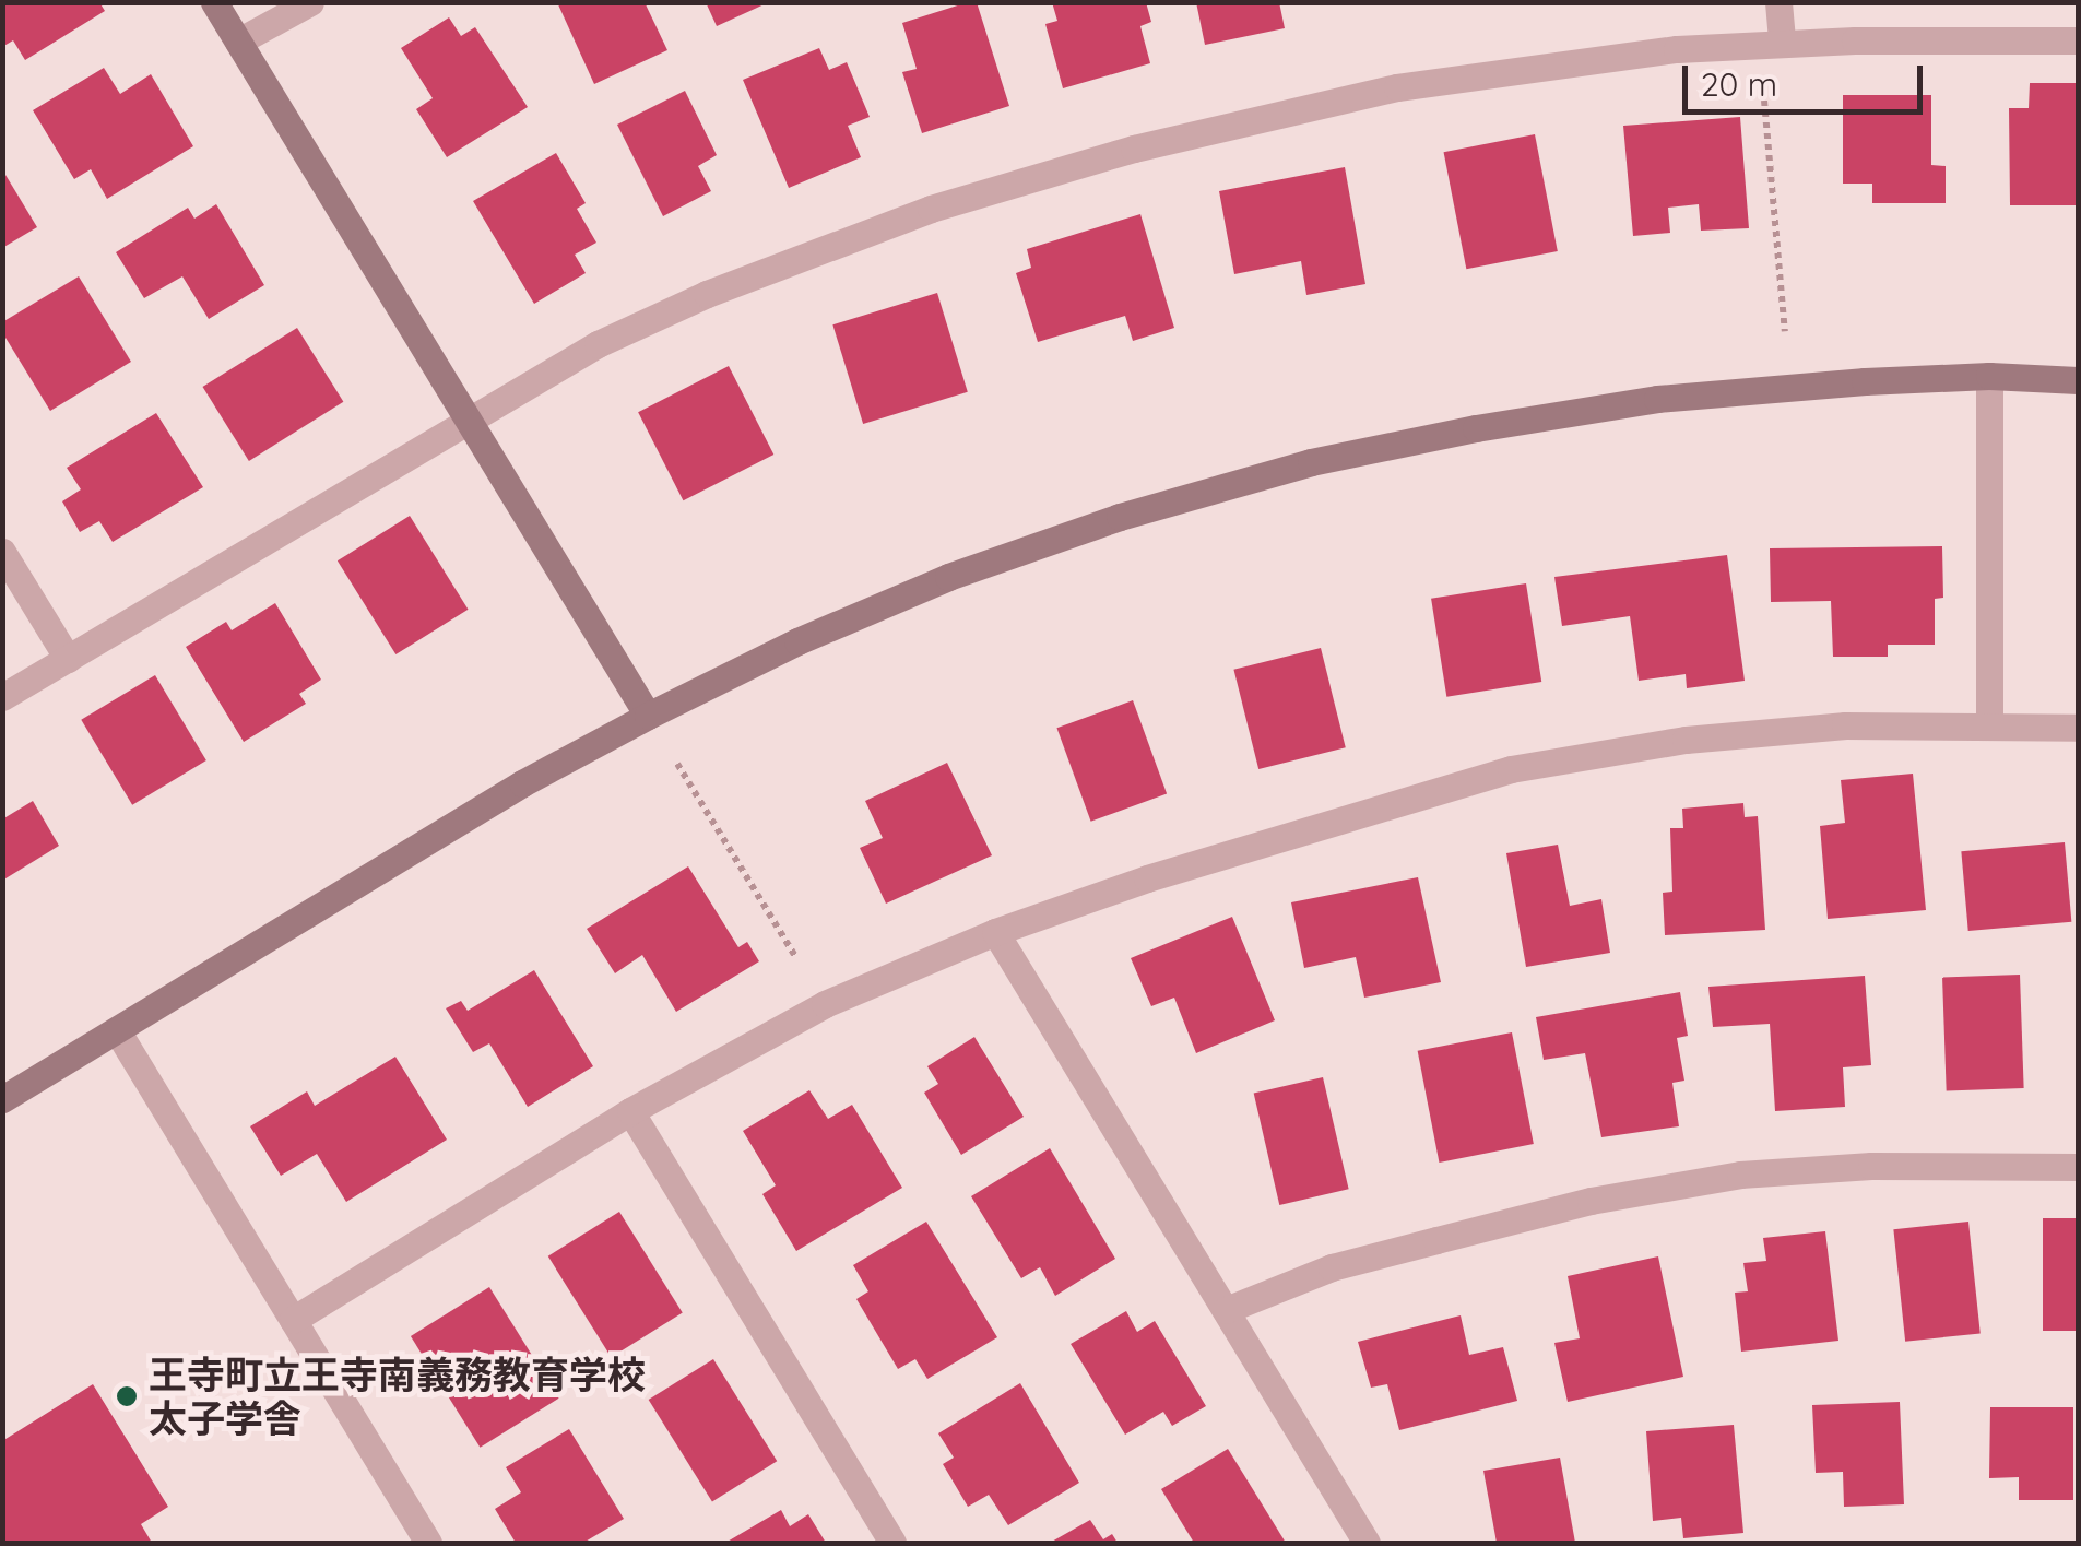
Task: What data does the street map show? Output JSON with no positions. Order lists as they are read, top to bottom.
{
  "places": ["王寺町立王寺南義務教育学校 太子学舎"],
  "scale_bar": "20 m"
}
